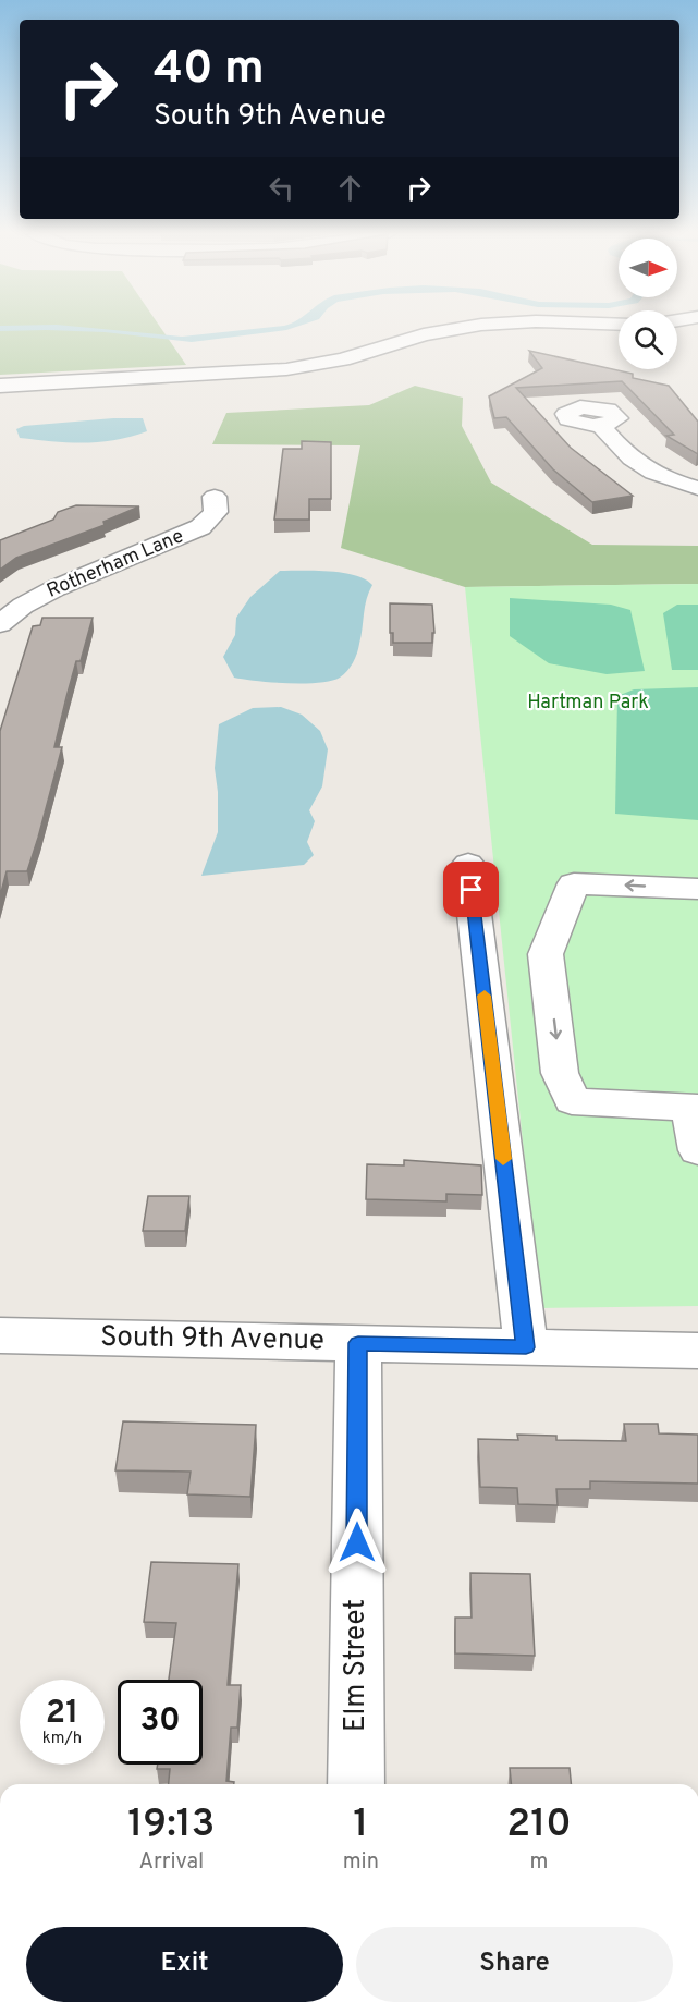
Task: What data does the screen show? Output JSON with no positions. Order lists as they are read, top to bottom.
{
  "streets": {
    "street": ["Rotherham Lane", "South 9th Avenue", "Elm Street"]
  },
  "crossings": [
    ["South 9th Avenue", "Elm Street"]
  ],
  "parks": ["Hartman Park"],
  "north": "right",
  "page": {
    "turn": ["40 m", "South 9th Avenue"],
    "speed": "21 km/h",
    "limit": "30",
    "eta": [
      "19:13",
      "Arrival",
      "1",
      "min",
      "210",
      "m"
    ],
    "buttons": ["Exit", "Share"]
  }
}
